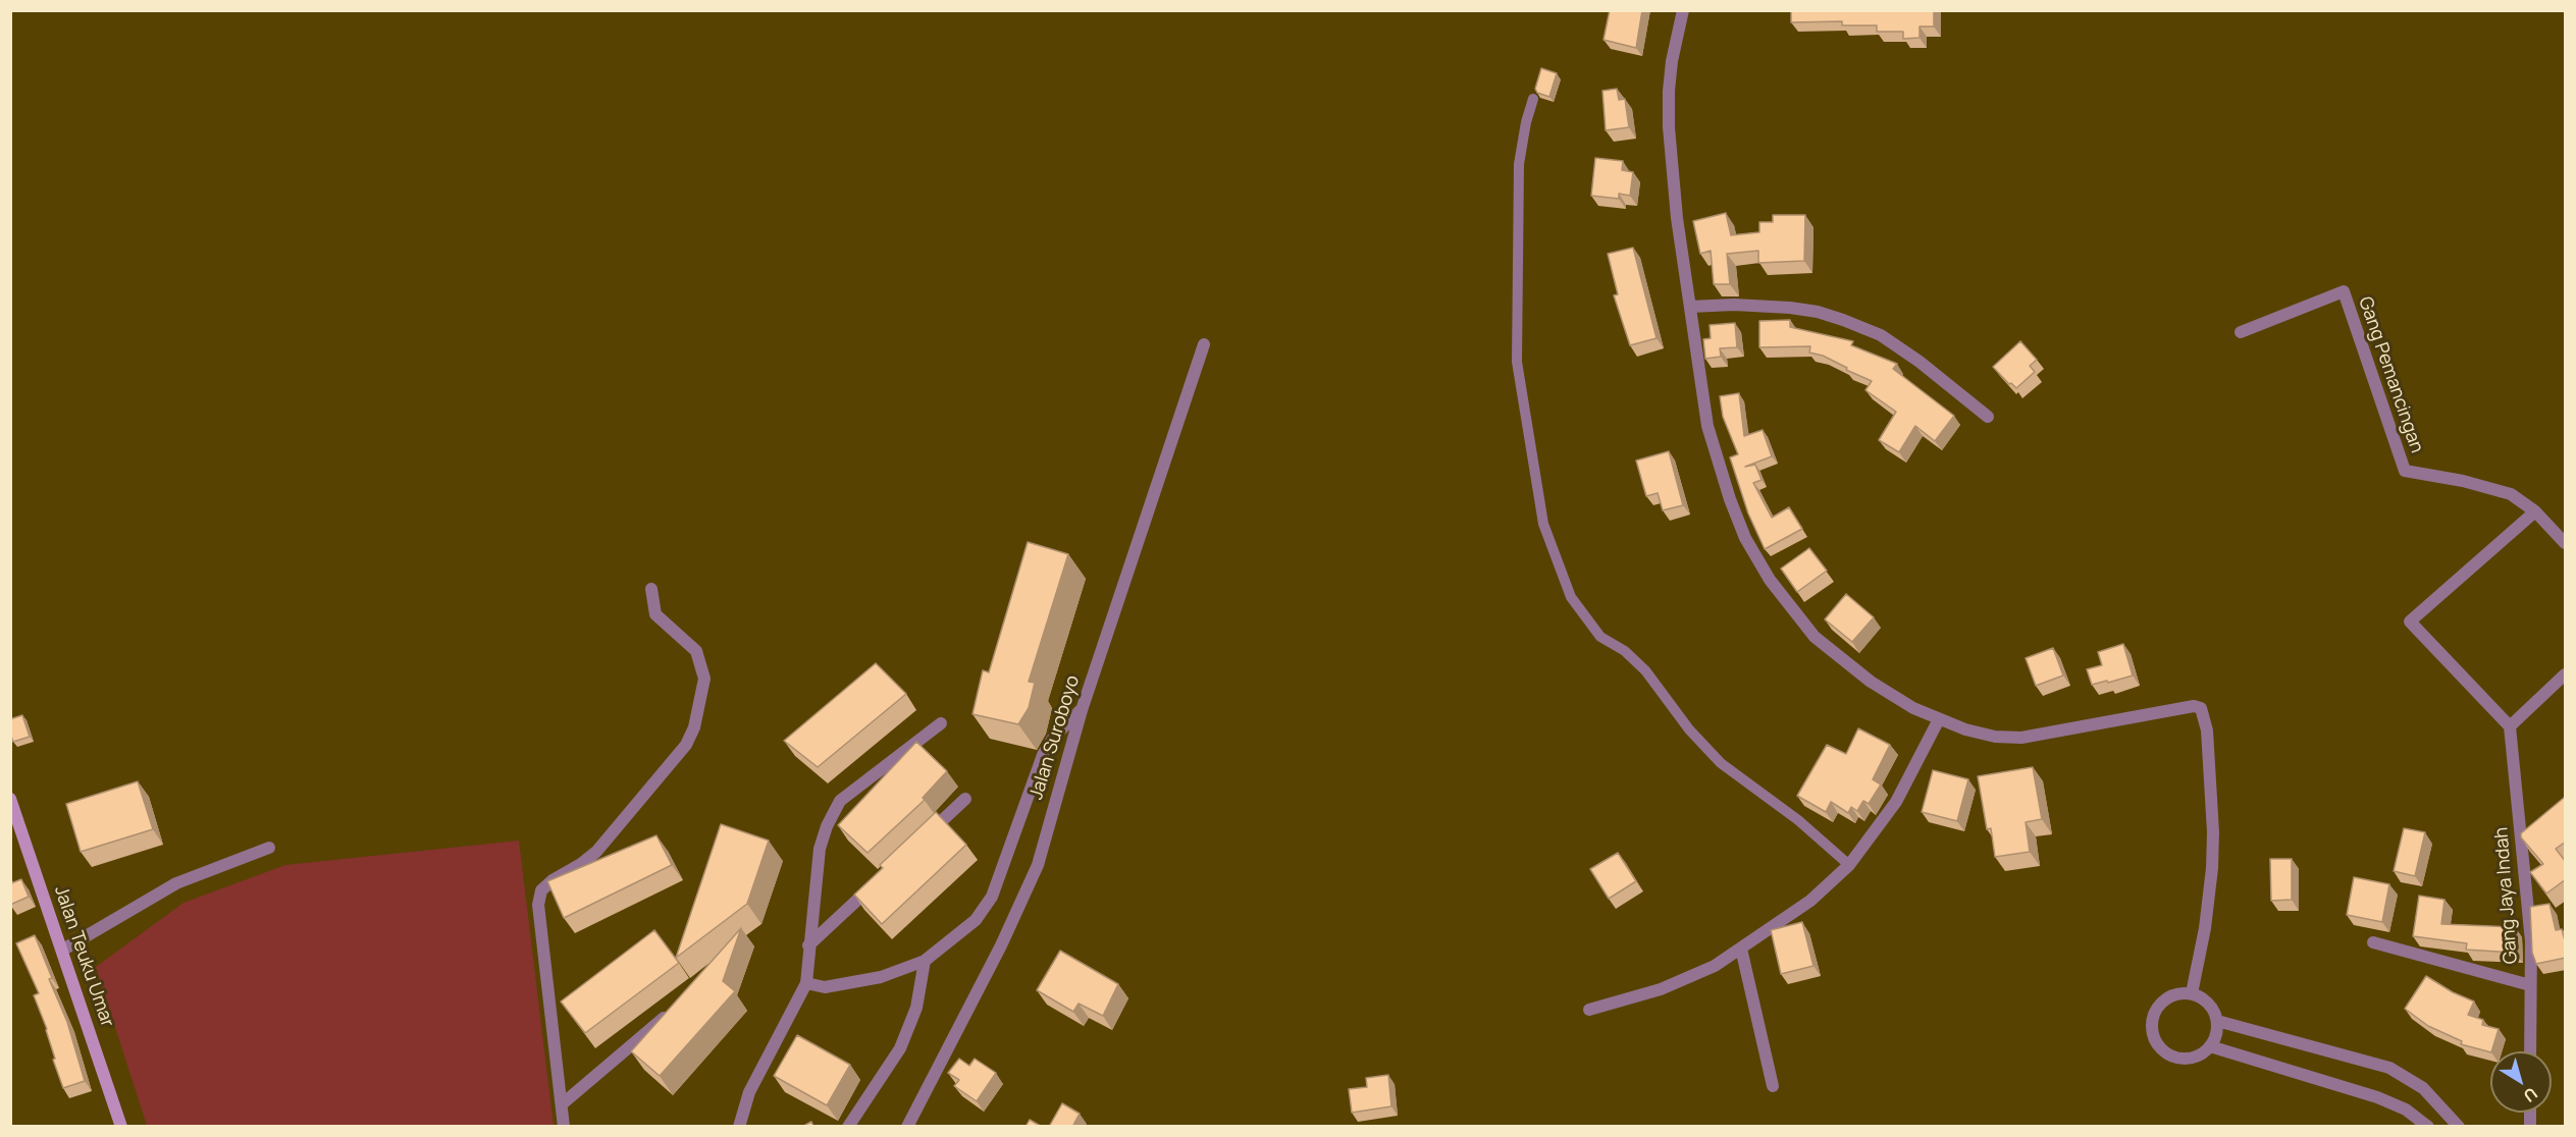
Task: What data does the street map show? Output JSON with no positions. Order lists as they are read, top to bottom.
{
  "streets": {
    "main road": ["Jalan Teuku Umar"],
    "street": ["Gang Pemancingan", "Jalan Suroboyo", "Gang Jaya Indah"]
  },
  "north": "bottom right"
}
